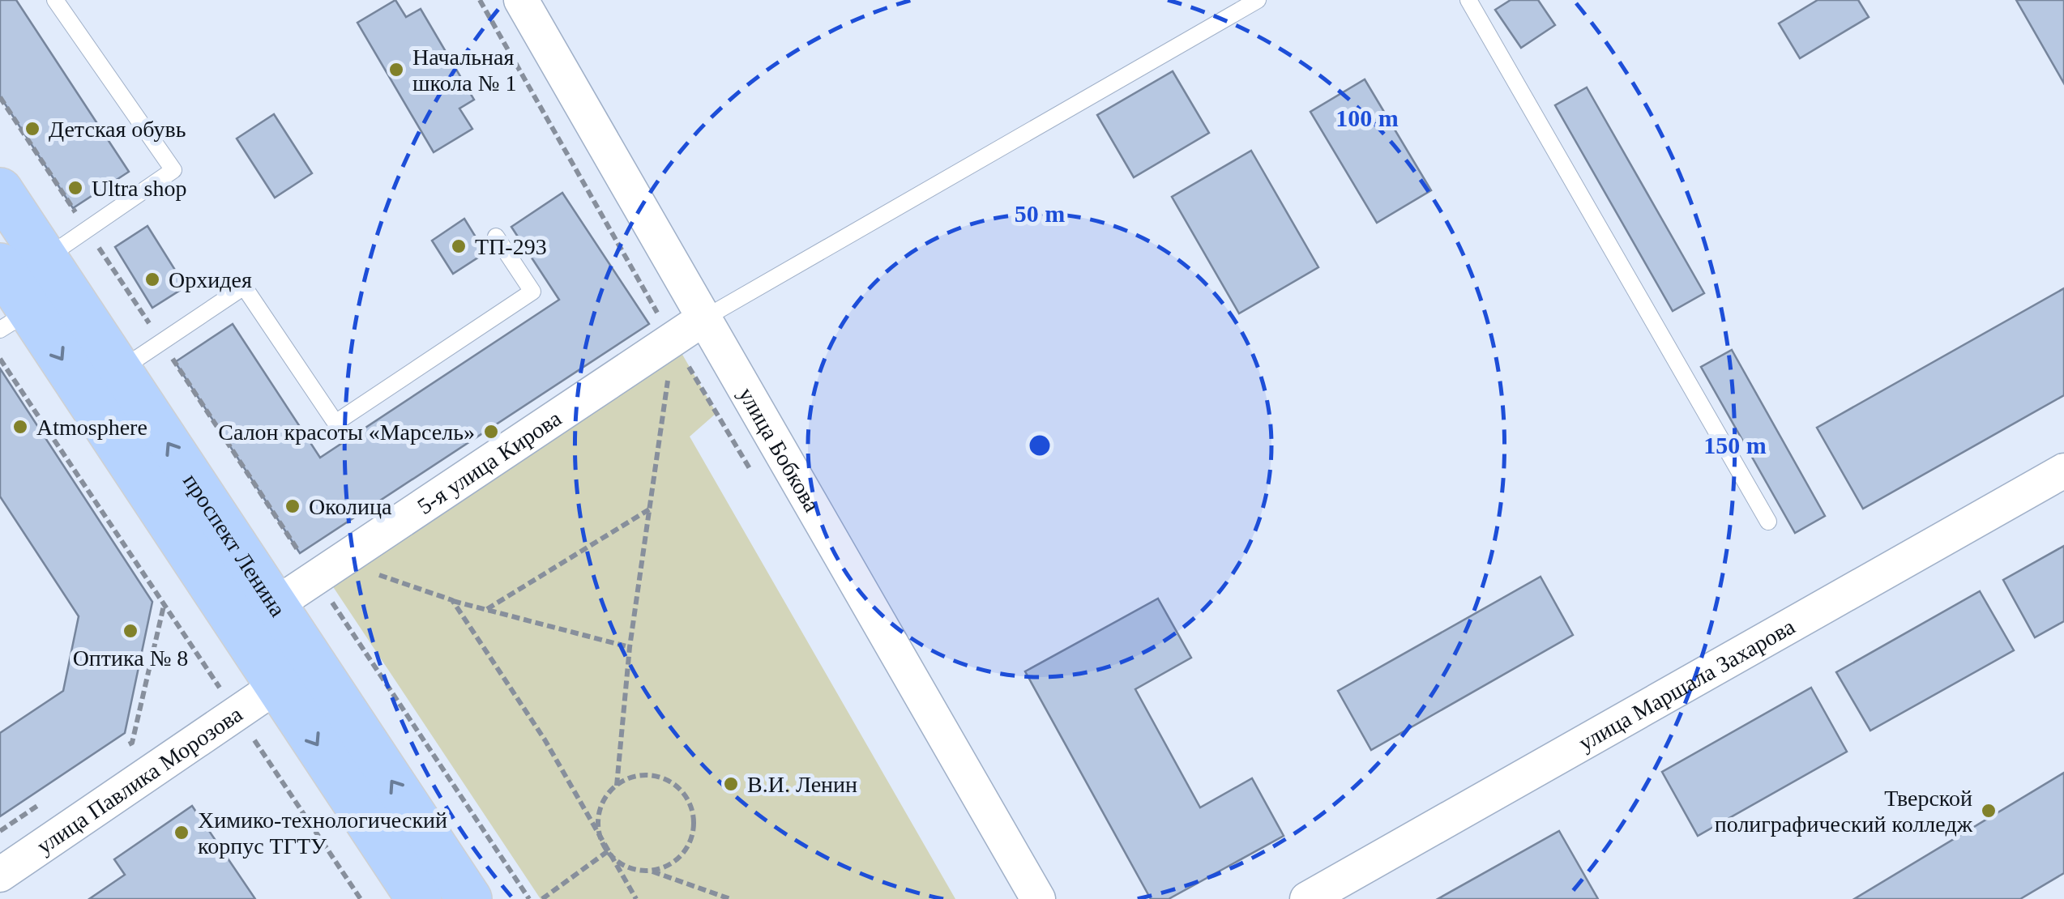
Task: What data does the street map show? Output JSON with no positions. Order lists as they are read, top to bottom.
{
  "streets": {
    "main road": ["проспект Ленина"],
    "street": [
      "улица Бобкова",
      "5-я улица Кирова",
      "улица Маршала Захарова",
      "улица Павлика Морозова"
    ]
  },
  "crossings": [
    ["улица Бобкова", "5-я улица Кирова"],
    ["5-я улица Кирова", "проспект Ленина"],
    ["проспект Ленина", "улица Павлика Морозова"]
  ],
  "places": [
    "Начальная школа № 1",
    "Детская обувь",
    "Ultra shop",
    "ТП-293",
    "Орхидея",
    "Atmosphere",
    "Салон красоты «Марсель»",
    "Околица",
    "Оптика № 8",
    "В.И. Ленин",
    "Тверской полиграфический колледж",
    "Химико-технологический корпус ТГТУ"
  ],
  "rings": ["100 m", "50 m", "150 m"]
}
